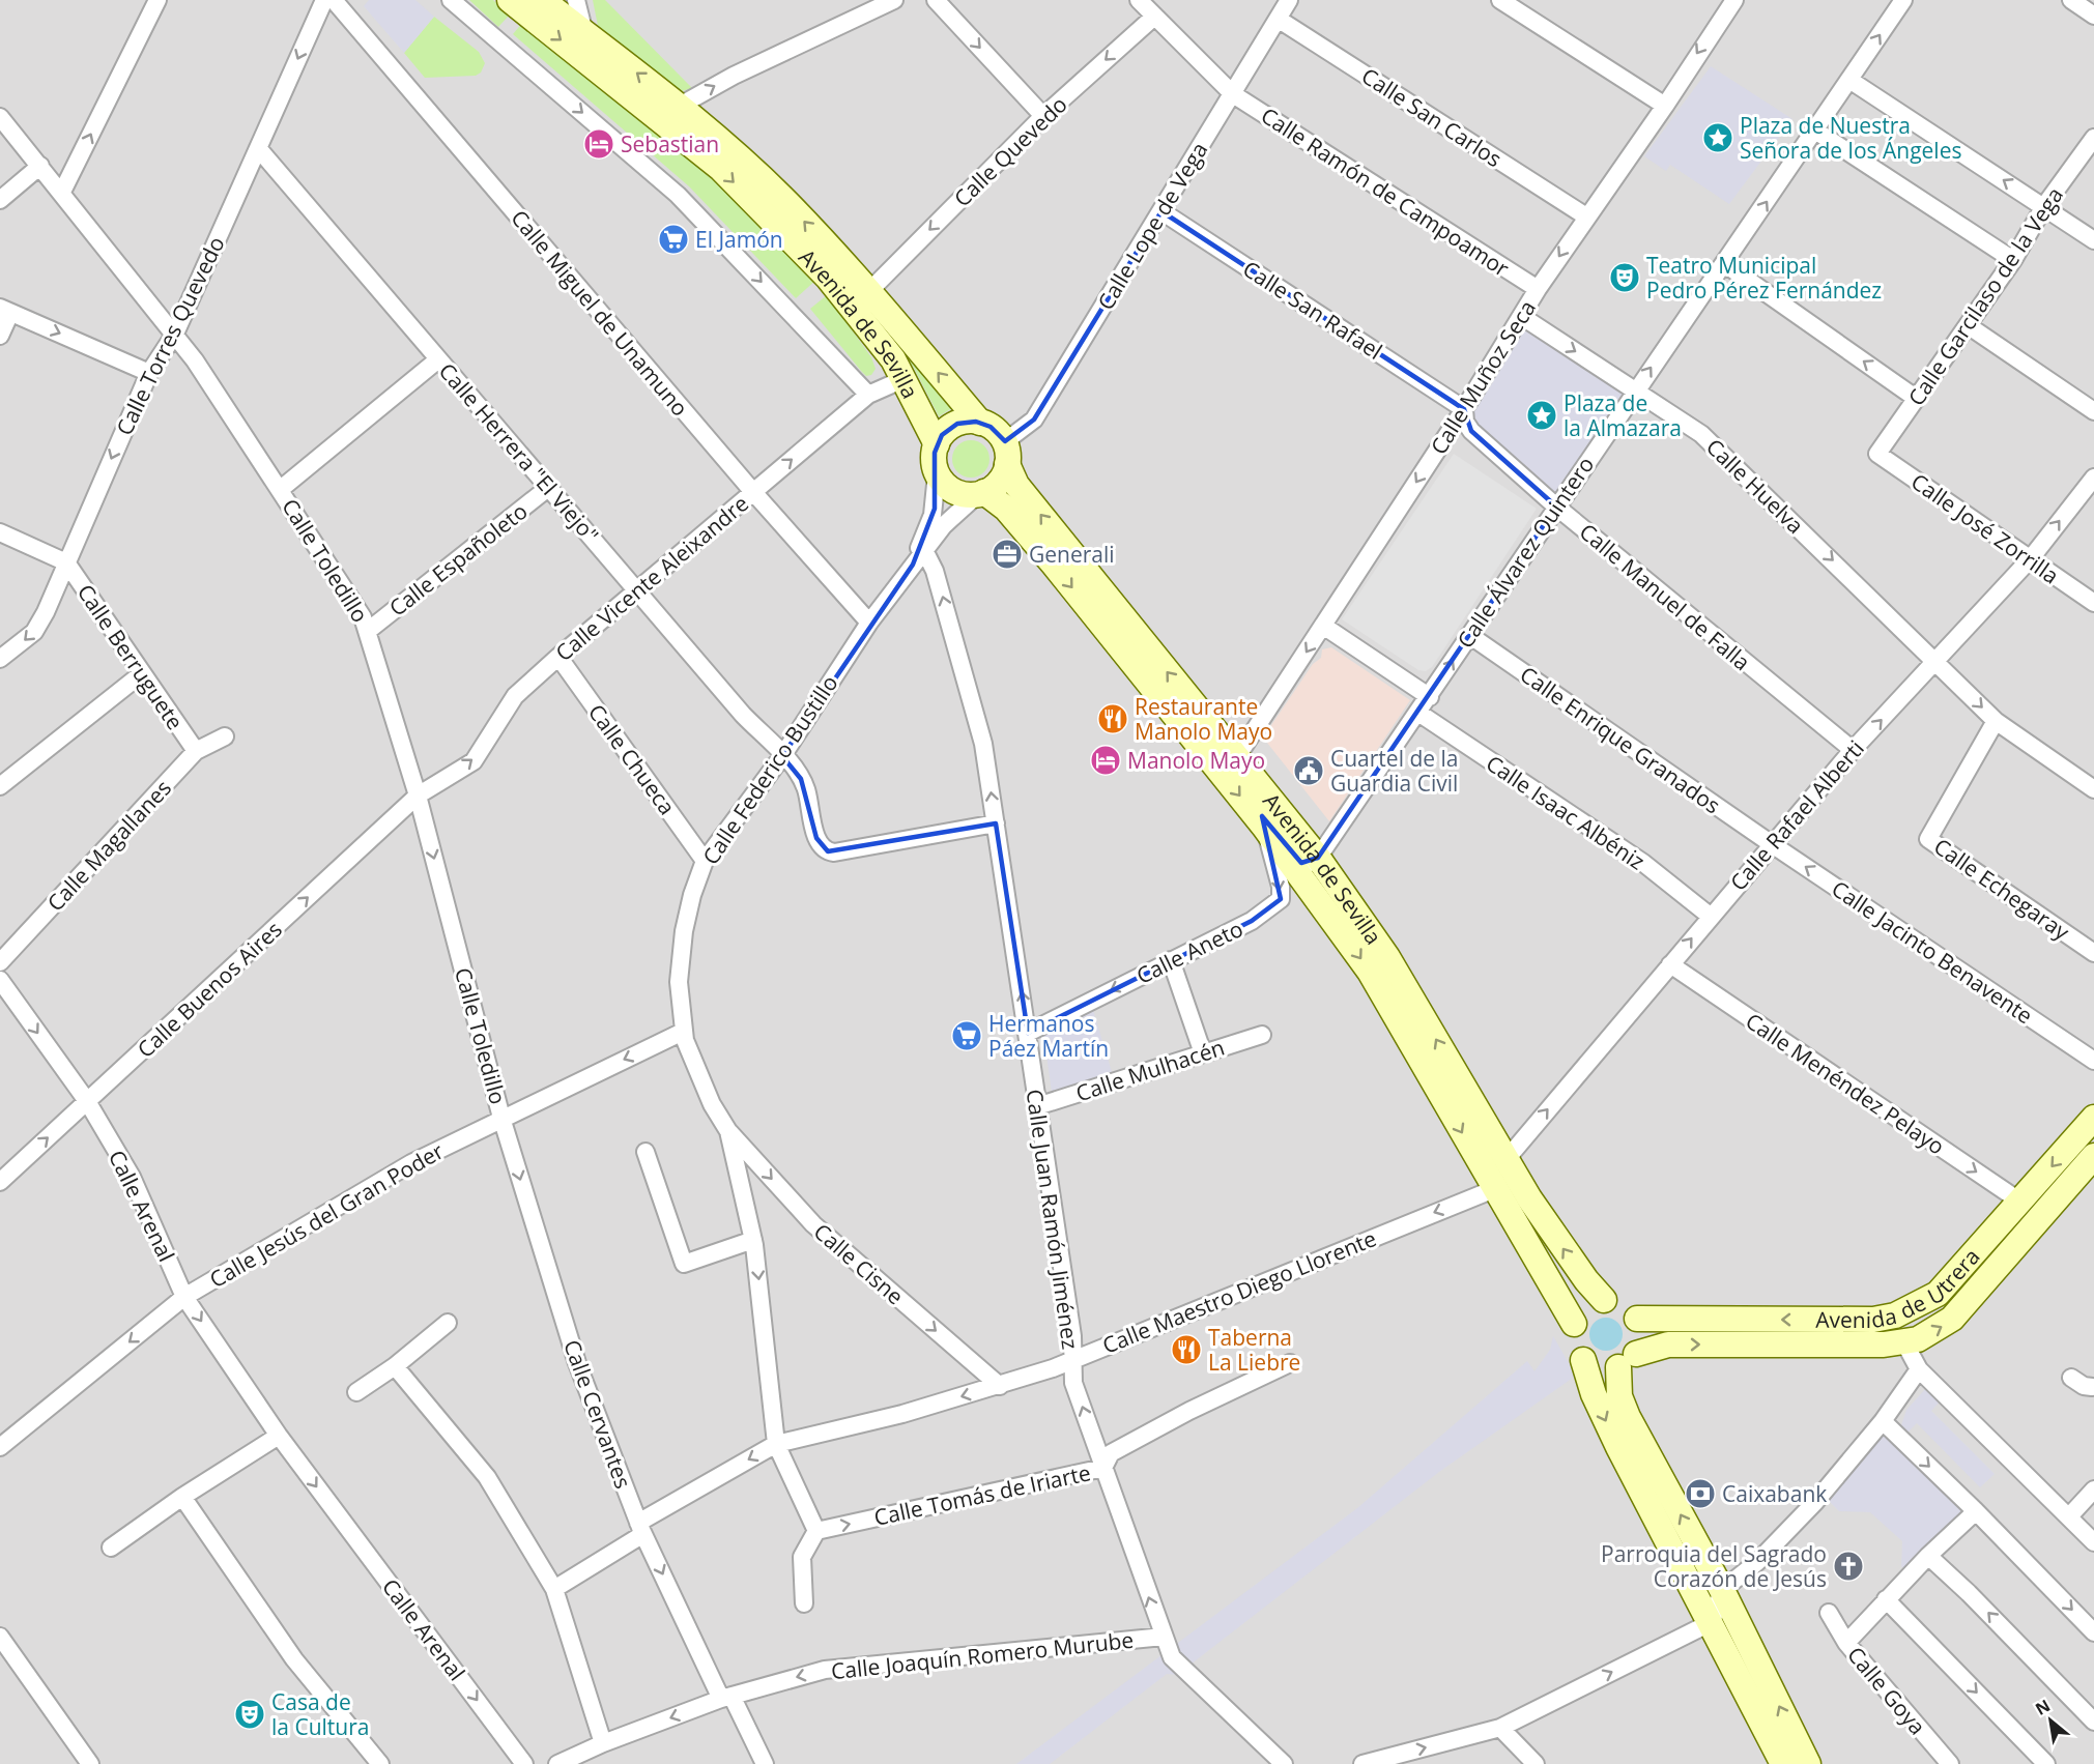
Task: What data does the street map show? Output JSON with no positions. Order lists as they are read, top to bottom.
{
  "streets": {
    "main road": ["Avenida de Sevilla", "Avenida de Utrera"],
    "street": [
      "Calle San Carlos",
      "Calle Quevedo",
      "Calle Ramón de Campoamor",
      "Calle Lope de Vega",
      "Calle Garcilaso de la Vega",
      "Calle San Rafael",
      "Calle Miguel de Unamuno",
      "Calle Torres Quevedo",
      "Calle Muñoz Seca",
      "Calle Herrera \"El Viejo\"",
      "Calle Huelva",
      "Calle José Zorrilla",
      "Calle Álvarez Quintero",
      "Calle Españoleto",
      "Calle Toledillo",
      "Calle Vicente Aleixandre",
      "Calle Manuel de Falla",
      "Calle Berruguete",
      "Calle Enrique Granados",
      "Calle Chueca",
      "Calle Federico Bustillo",
      "Calle Isaac Albéniz",
      "Calle Rafael Alberti",
      "Calle Magallanes",
      "Calle Echegaray",
      "Calle Aneto",
      "Calle Jacinto Benavente",
      "Calle Buenos Aires",
      "Calle Mulhacén",
      "Calle Menéndez Pelayo",
      "Calle Arenal",
      "Calle Jesús del Gran Poder",
      "Calle Juan Ramón Jiménez",
      "Calle Cisne",
      "Calle Maestro Diego Llorente",
      "Calle Cervantes",
      "Calle Tomás de Iriarte",
      "Calle Joaquín Romero Murube",
      "Calle Goya"
    ]
  },
  "crossings": [
    ["Calle San Carlos", "Calle Lope de Vega"],
    ["Calle San Carlos", "Calle Muñoz Seca"],
    ["Calle Quevedo", "Calle Ramón de Campoamor"],
    ["Calle Quevedo", "Avenida de Sevilla"],
    ["Calle Ramón de Campoamor", "Calle Lope de Vega"],
    ["Calle Ramón de Campoamor", "Calle Muñoz Seca"],
    ["Calle Lope de Vega", "Calle San Rafael"],
    ["Calle Lope de Vega", "Avenida de Sevilla"],
    ["Calle Lope de Vega", "Calle Federico Bustillo"],
    ["Calle Garcilaso de la Vega", "Calle José Zorrilla"],
    ["Calle San Rafael", "Calle Muñoz Seca"],
    ["Calle San Rafael", "Calle Manuel de Falla"],
    ["Calle Miguel de Unamuno", "Calle Vicente Aleixandre"],
    ["Calle Miguel de Unamuno", "Calle Federico Bustillo"],
    ["Avenida de Sevilla", "Calle Muñoz Seca"],
    ["Avenida de Sevilla", "Calle Álvarez Quintero"],
    ["Avenida de Sevilla", "Calle Vicente Aleixandre"],
    ["Avenida de Sevilla", "Calle Federico Bustillo"],
    ["Avenida de Sevilla", "Calle Rafael Alberti"],
    ["Avenida de Sevilla", "Calle Aneto"],
    ["Avenida de Sevilla", "Avenida de Utrera"],
    ["Avenida de Sevilla", "Calle Maestro Diego Llorente"],
    ["Calle Torres Quevedo", "Calle Herrera \"El Viejo\""],
    ["Calle Torres Quevedo", "Calle Toledillo"],
    ["Calle Torres Quevedo", "Calle Berruguete"],
    ["Calle Muñoz Seca", "Calle Huelva"],
    ["Calle Muñoz Seca", "Calle Manuel de Falla"],
    ["Calle Herrera \"El Viejo\"", "Calle Españoleto"],
    ["Calle Herrera \"El Viejo\"", "Calle Vicente Aleixandre"],
    ["Calle Herrera \"El Viejo\"", "Calle Federico Bustillo"],
    ["Calle Herrera \"El Viejo\"", "Calle Juan Ramón Jiménez"],
    ["Calle Huelva", "Calle Álvarez Quintero"],
    ["Calle Huelva", "Calle Rafael Alberti"],
    ["Calle Huelva", "Calle Echegaray"],
    ["Calle José Zorrilla", "Calle Rafael Alberti"],
    ["Calle Álvarez Quintero", "Calle Manuel de Falla"],
    ["Calle Álvarez Quintero", "Calle Enrique Granados"],
    ["Calle Álvarez Quintero", "Calle Isaac Albéniz"],
    ["Calle Españoleto", "Calle Toledillo"],
    ["Calle Toledillo", "Calle Vicente Aleixandre"],
    ["Calle Toledillo", "Calle Buenos Aires"],
    ["Calle Toledillo", "Calle Jesús del Gran Poder"],
    ["Calle Toledillo", "Calle Cervantes"],
    ["Calle Vicente Aleixandre", "Calle Chueca"],
    ["Calle Vicente Aleixandre", "Calle Buenos Aires"],
    ["Calle Manuel de Falla", "Calle Rafael Alberti"],
    ["Calle Berruguete", "Calle Magallanes"],
    ["Calle Enrique Granados", "Calle Rafael Alberti"],
    ["Calle Enrique Granados", "Calle Jacinto Benavente"],
    ["Calle Chueca", "Calle Federico Bustillo"],
    ["Calle Federico Bustillo", "Calle Jesús del Gran Poder"],
    ["Calle Federico Bustillo", "Calle Juan Ramón Jiménez"],
    ["Calle Federico Bustillo", "Calle Cisne"],
    ["Calle Isaac Albéniz", "Calle Rafael Alberti"],
    ["Calle Rafael Alberti", "Calle Jacinto Benavente"],
    ["Calle Rafael Alberti", "Calle Menéndez Pelayo"],
    ["Calle Aneto", "Calle Juan Ramón Jiménez"],
    ["Calle Buenos Aires", "Calle Arenal"],
    ["Calle Mulhacén", "Calle Juan Ramón Jiménez"],
    ["Calle Menéndez Pelayo", "Avenida de Utrera"],
    ["Calle Arenal", "Calle Jesús del Gran Poder"],
    ["Calle Jesús del Gran Poder", "Calle Cervantes"],
    ["Calle Juan Ramón Jiménez", "Calle Maestro Diego Llorente"],
    ["Calle Juan Ramón Jiménez", "Calle Tomás de Iriarte"],
    ["Calle Juan Ramón Jiménez", "Calle Joaquín Romero Murube"],
    ["Calle Cisne", "Calle Maestro Diego Llorente"],
    ["Calle Maestro Diego Llorente", "Calle Cervantes"],
    ["Calle Cervantes", "Calle Joaquín Romero Murube"]
  ],
  "one_way": [
    "Calle Quevedo",
    "Calle Muñoz Seca",
    "Calle Huelva",
    "Calle Álvarez Quintero",
    "Calle Vicente Aleixandre",
    "Calle Rafael Alberti",
    "Calle Aneto",
    "Calle Jacinto Benavente",
    "Calle Buenos Aires",
    "Calle Menéndez Pelayo",
    "Calle Jesús del Gran Poder",
    "Calle Juan Ramón Jiménez",
    "Calle Cisne",
    "Calle Maestro Diego Llorente",
    "Calle Tomás de Iriarte",
    "Calle Joaquín Romero Murube"
  ],
  "places": {
    "place": ["Plaza de Nuestra Señora de los Ángeles", "Plaza de la Almazara"],
    "hotel": ["Sebastian", "Manolo Mayo"],
    "supermarket": ["El Jamón", "Hermanos Páez Martín"],
    "theatre": ["Teatro Municipal Pedro Pérez Fernández", "Casa de la Cultura"],
    "office": ["Generali"],
    "restaurant": ["Restaurante Manolo Mayo", "Taberna La Liebre"],
    "public building": ["Cuartel de la Guardia Civil"],
    "bank": ["Caixabank"],
    "church": ["Parroquia del Sagrado Corazón de Jesús"]
  },
  "north": "top left"
}
